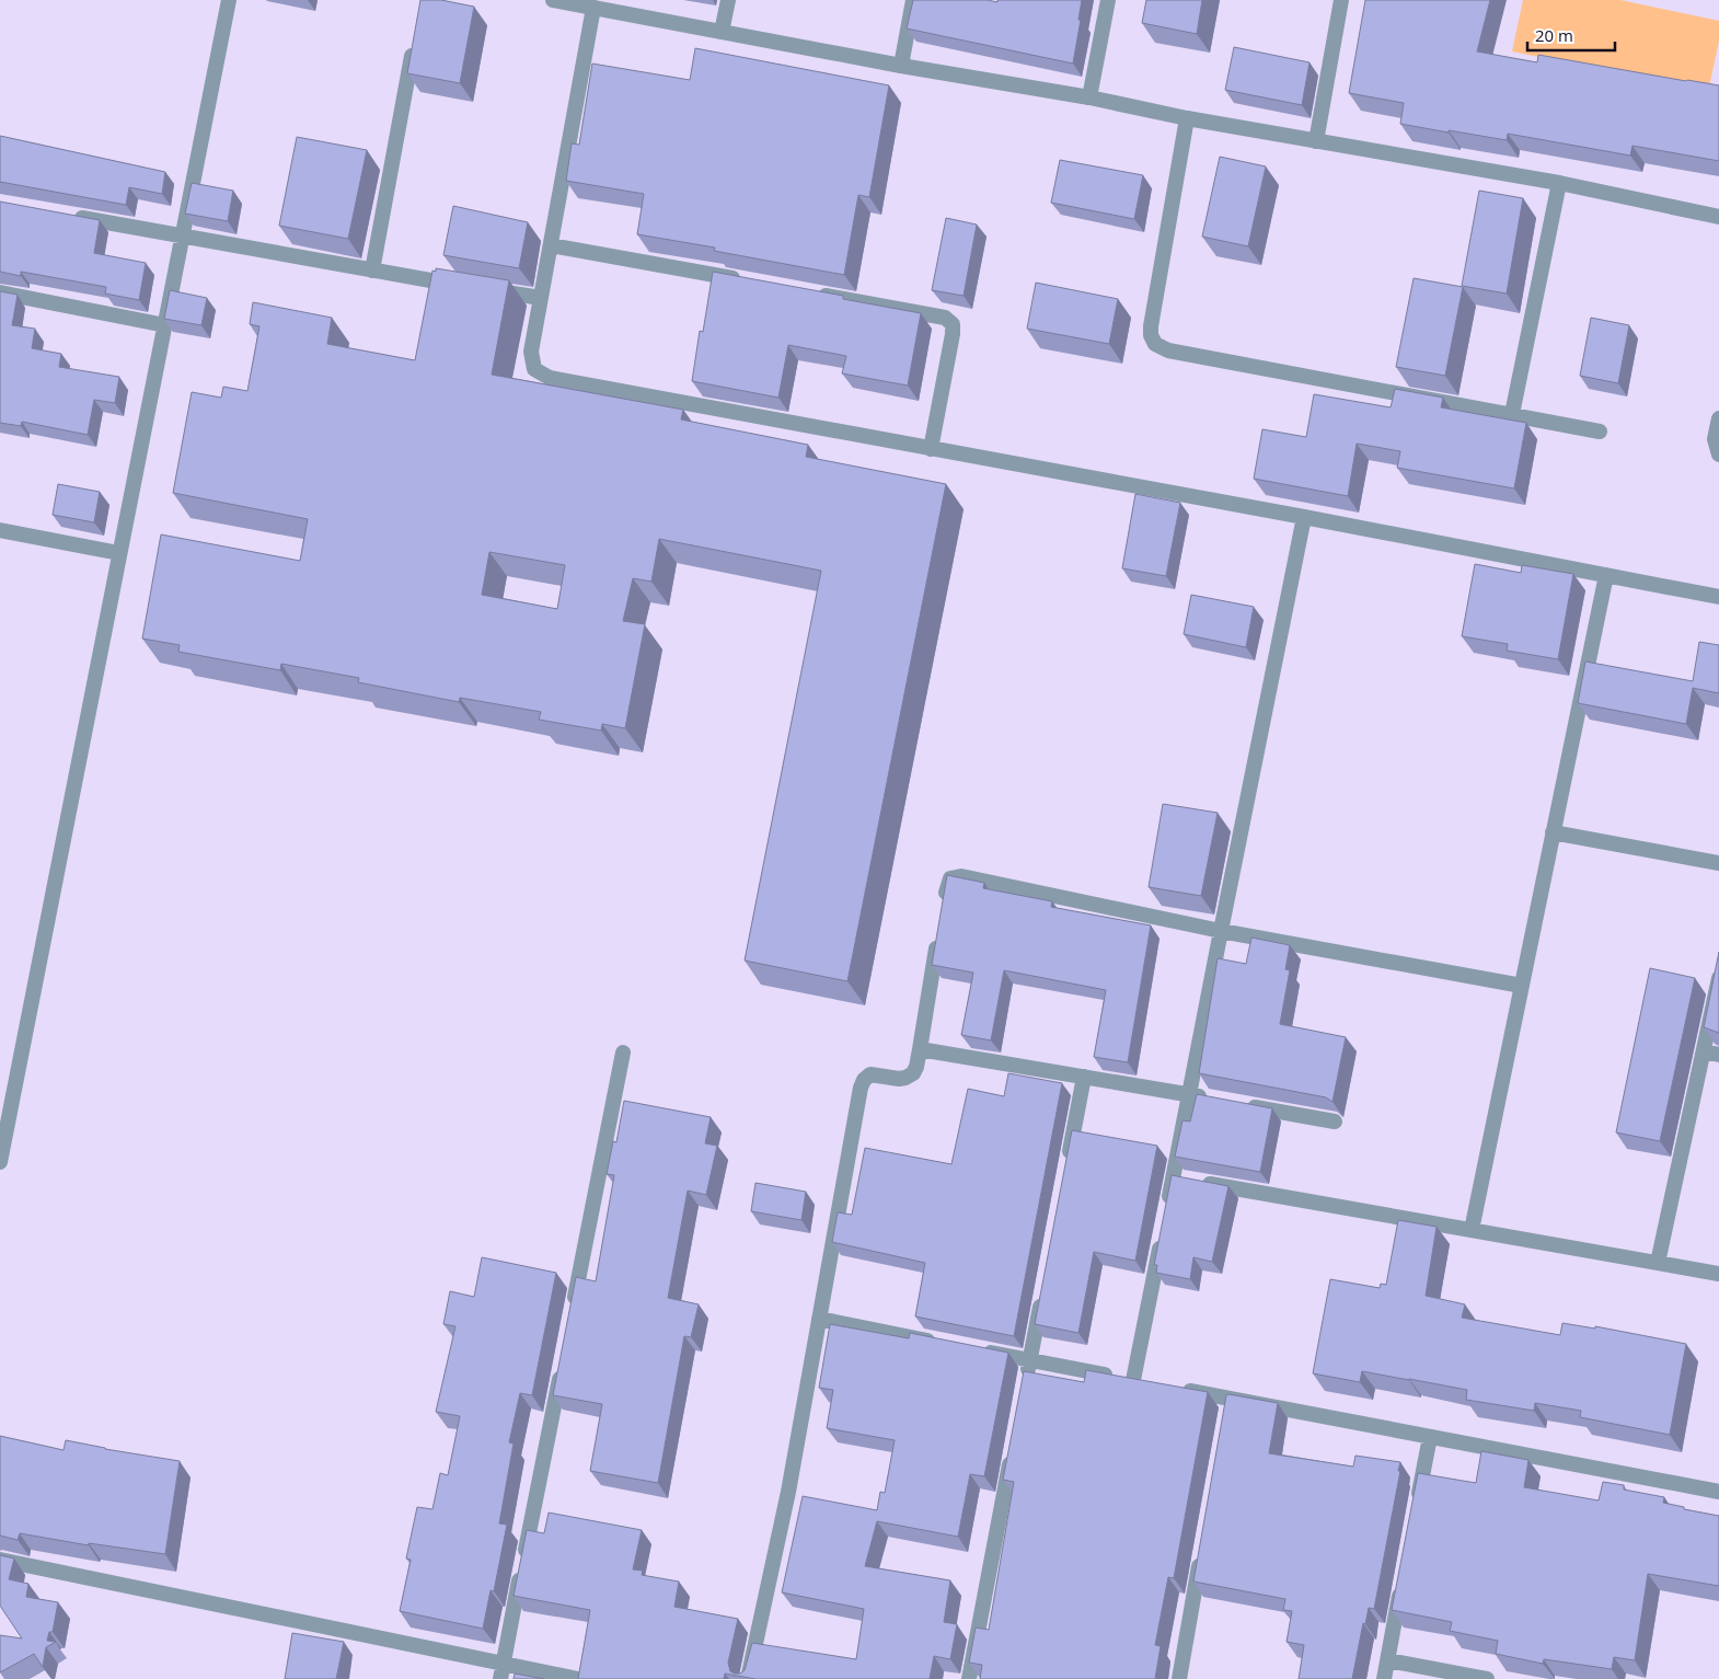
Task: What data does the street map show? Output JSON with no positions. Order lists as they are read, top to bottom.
{
  "scale_bar": "20 m"
}
